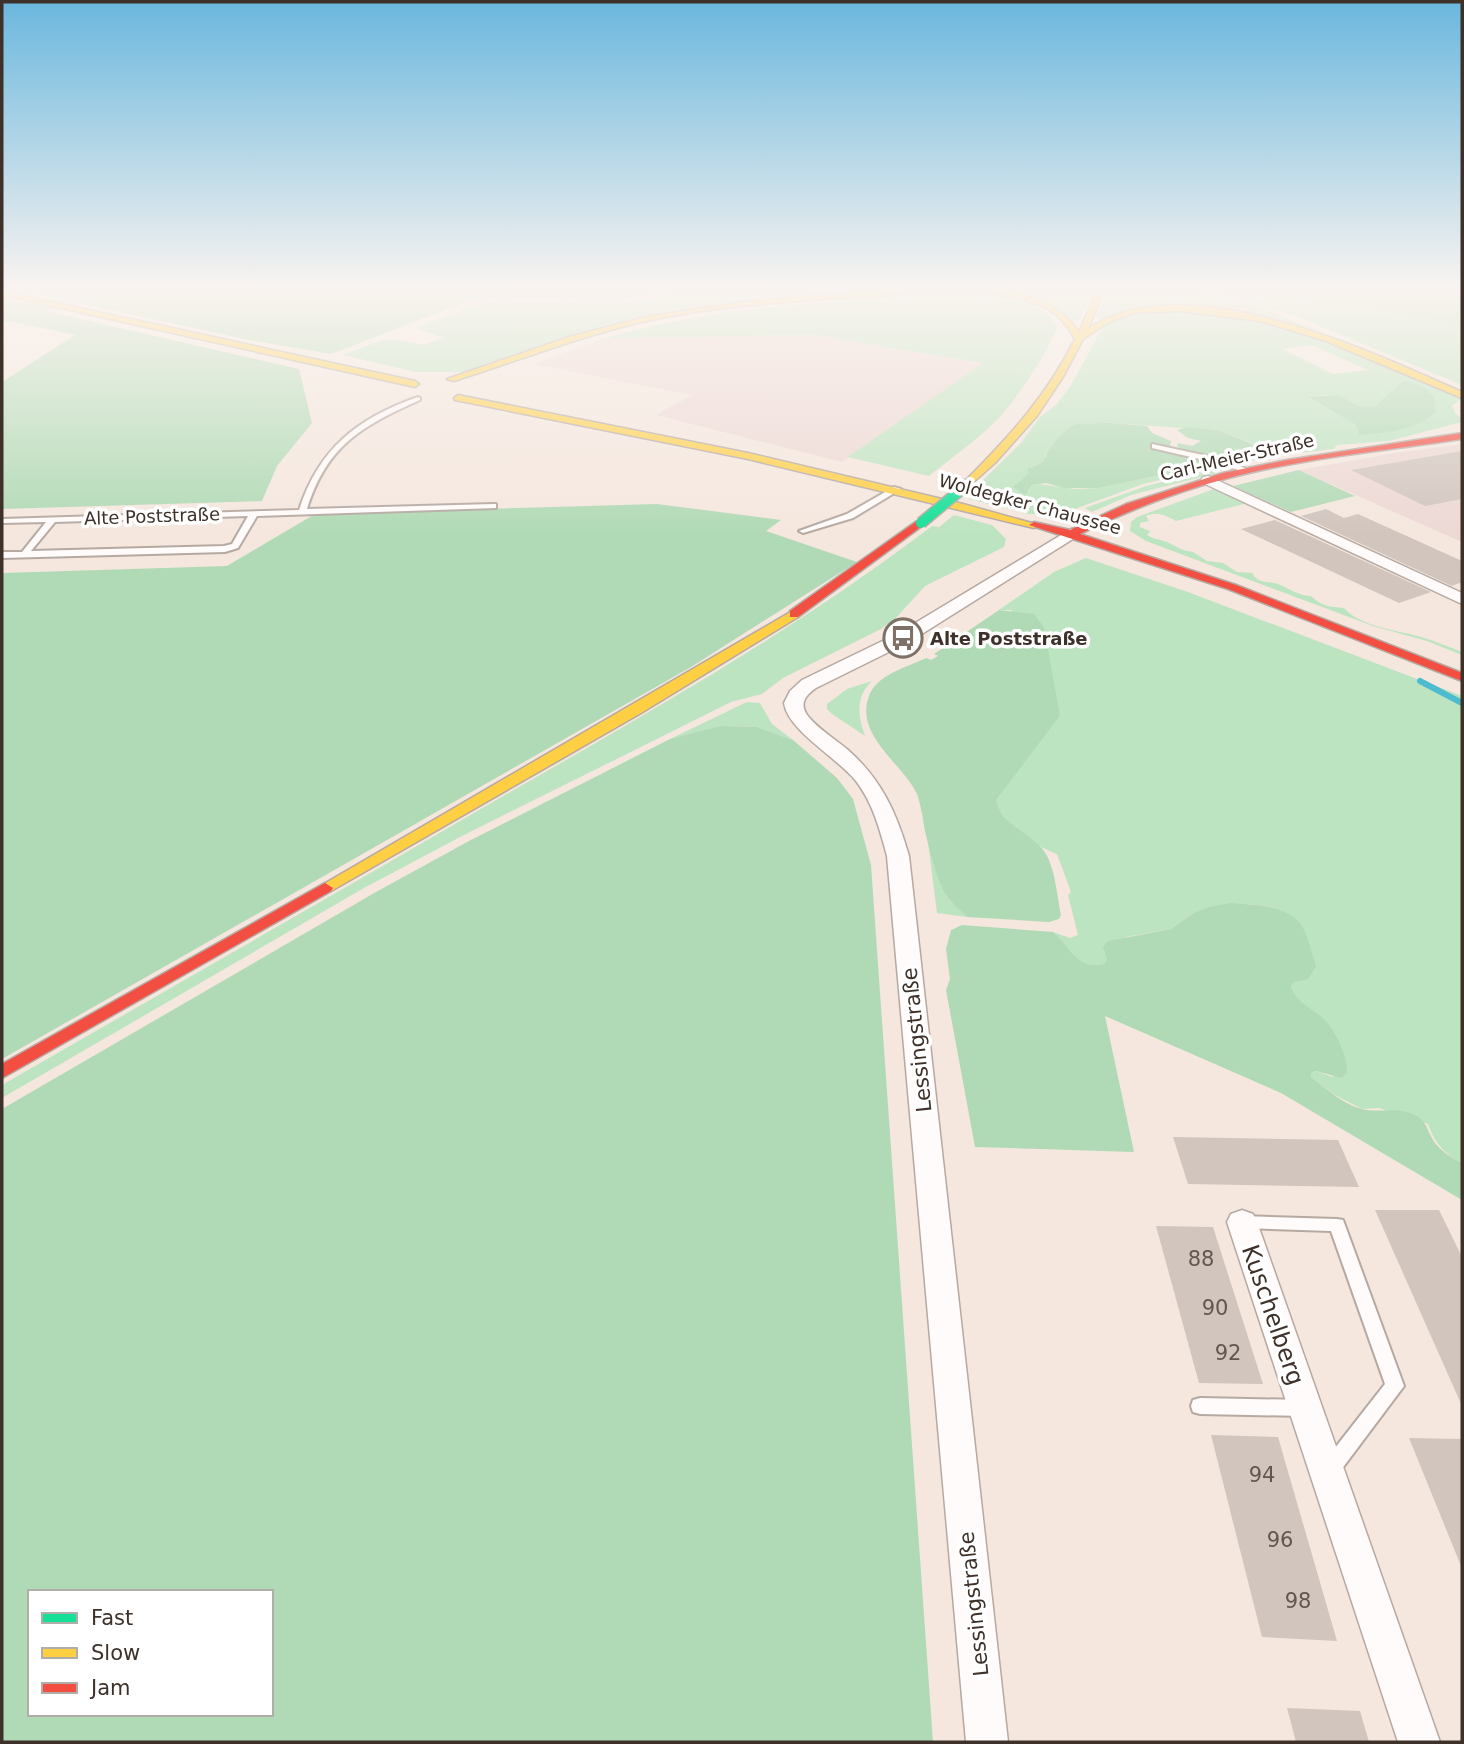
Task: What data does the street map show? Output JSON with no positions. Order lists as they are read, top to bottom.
{
  "streets": {
    "main road": ["Carl-Meier-Straße", "Woldegker Chaussee"],
    "street": ["Lessingstraße", "Kuschelberg"],
    "lane": ["Alte Poststraße"]
  },
  "crossings": [
    ["Carl-Meier-Straße", "Woldegker Chaussee"],
    ["Carl-Meier-Straße", "Lessingstraße"],
    ["Woldegker Chaussee", "Lessingstraße"]
  ],
  "places": {
    "bus stop": ["Alte Poststraße"]
  },
  "house_numbers": [
    "88",
    "90",
    "92",
    "94",
    "96",
    "98"
  ],
  "legend": ["Fast", "Slow", "Jam"]
}
